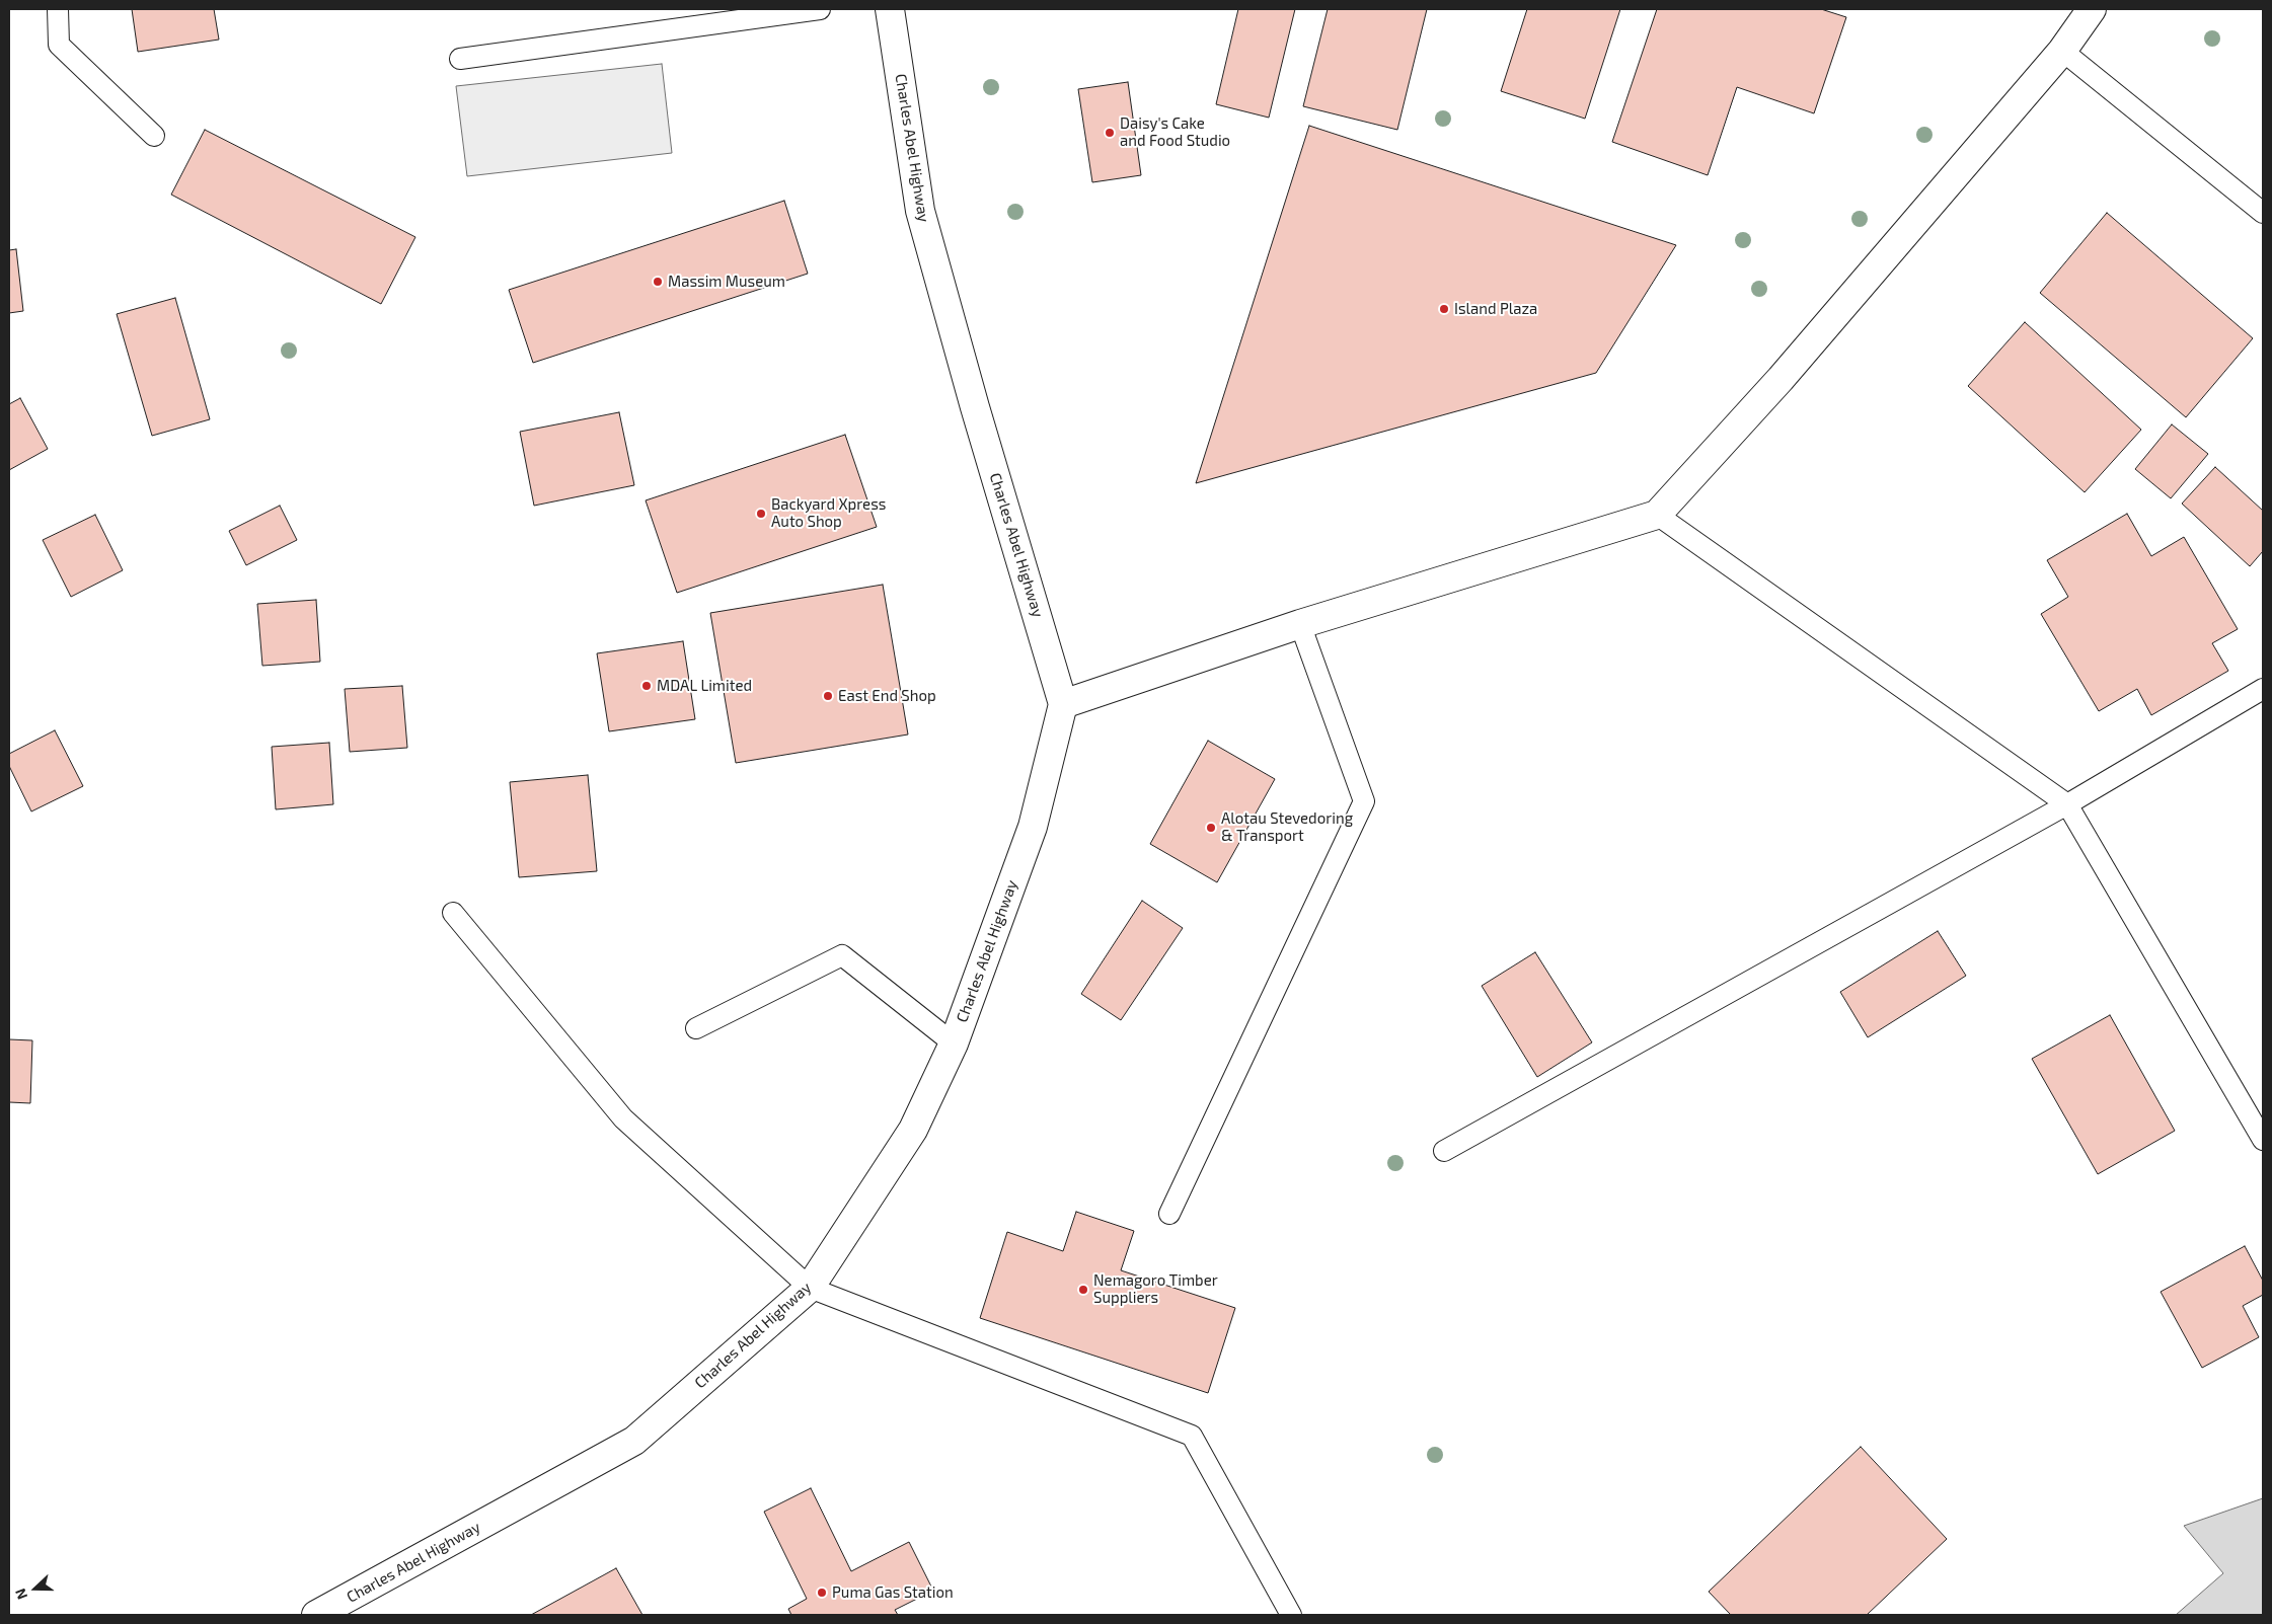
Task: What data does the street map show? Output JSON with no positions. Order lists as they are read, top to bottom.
{
  "streets": {
    "main road": ["Charles Abel Highway"]
  },
  "places": [
    "Daisy's Cake and Food Studio",
    "Massim Museum",
    "Island Plaza",
    "Backyard Xpress Auto Shop",
    "MDAL Limited",
    "East End Shop",
    "Alotau Stevedoring & Transport",
    "Nemagoro Timber Suppliers",
    "Puma Gas Station"
  ],
  "north": "left"
}
